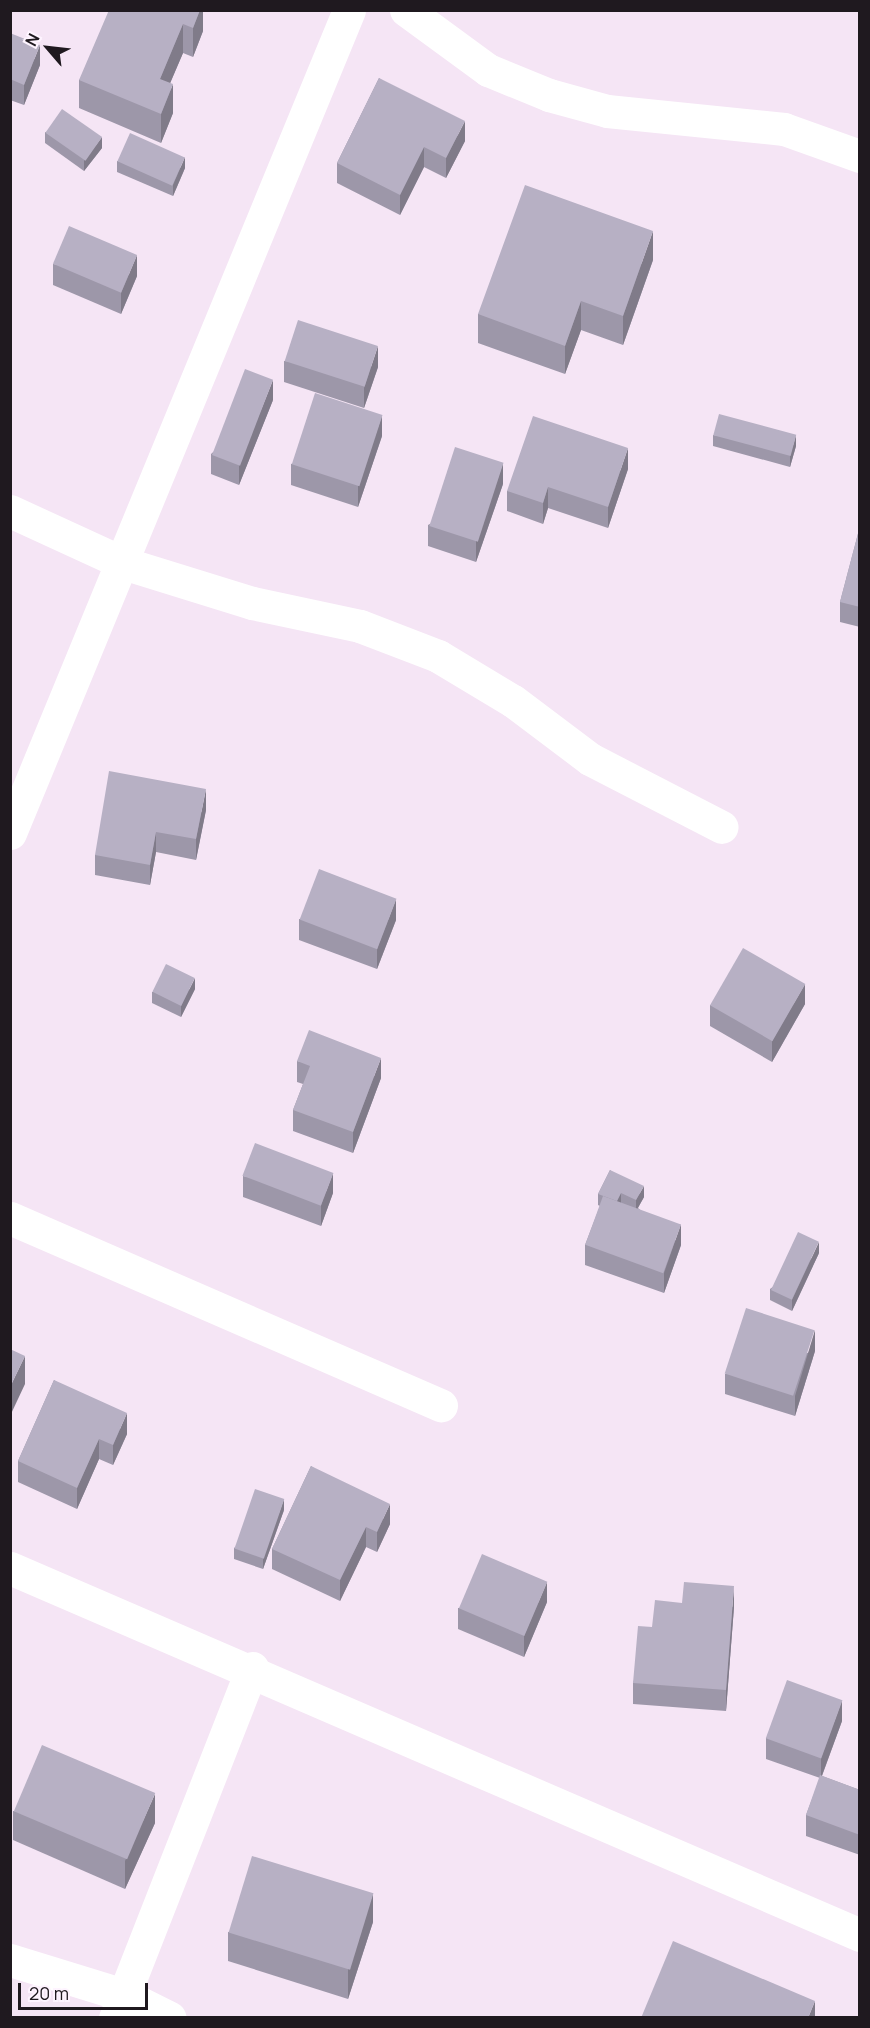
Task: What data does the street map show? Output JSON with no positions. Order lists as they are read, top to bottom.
{
  "scale_bar": "20 m",
  "north": "top left"
}
